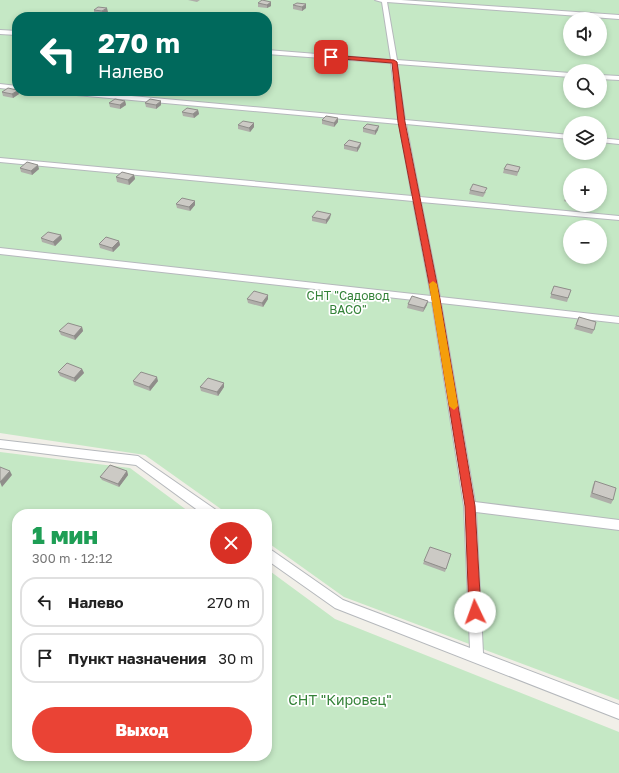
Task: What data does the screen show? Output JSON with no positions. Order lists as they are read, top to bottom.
{
  "parks": ["СНТ \"Садовод ВАСО\"", "СНТ \"Кировец\""],
  "page": {
    "map_buttons": ["+", "−"],
    "turn": ["270 m", "Налево"],
    "heading": ["1 мин", "300 m · 12:12"],
    "list": [
      {
        "name": "Налево",
        "value": "270 m"
      },
      {
        "name": "Пункт назначения",
        "value": "30 m"
      }
    ],
    "buttons": "Выход"
  }
}
